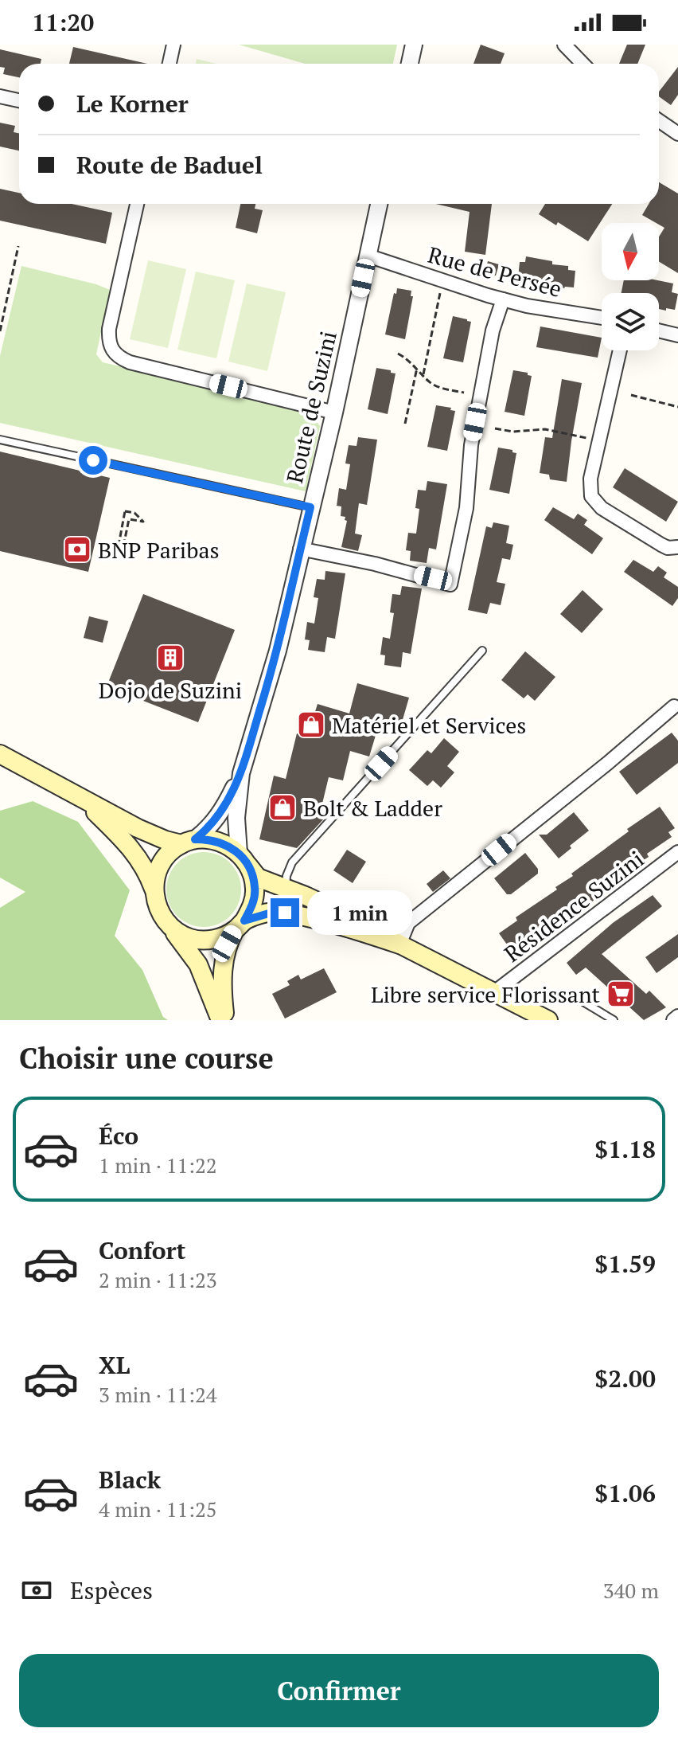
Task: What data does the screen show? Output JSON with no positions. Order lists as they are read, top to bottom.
{
  "streets": {
    "street": ["Rue de Persée", "Route de Suzini", "Résidence Suzini"]
  },
  "crossings": [
    ["Rue de Persée", "Route de Suzini"]
  ],
  "places": {
    "bank": ["BNP Paribas"],
    "building": ["Dojo de Suzini"],
    "shop": ["Matériel et Services", "Bolt & Ladder"],
    "supermarket": ["Libre service Florissant"]
  },
  "north": "bottom",
  "page": {
    "status": "11:20",
    "banner": ["Le Korner", "Route de Baduel"],
    "bubble": "1 min",
    "heading": "Choisir une course",
    "list": [
      {
        "name": "Éco",
        "note": "1 min · 11:22",
        "value": "$1.18"
      },
      {
        "name": "Confort",
        "note": "2 min · 11:23",
        "value": "$1.59"
      },
      {
        "name": "XL",
        "note": "3 min · 11:24",
        "value": "$2.00"
      },
      {
        "name": "Black",
        "note": "4 min · 11:25",
        "value": "$1.06"
      }
    ],
    "pay": ["Espèces", "340 m"],
    "buttons": "Confirmer"
  }
}
